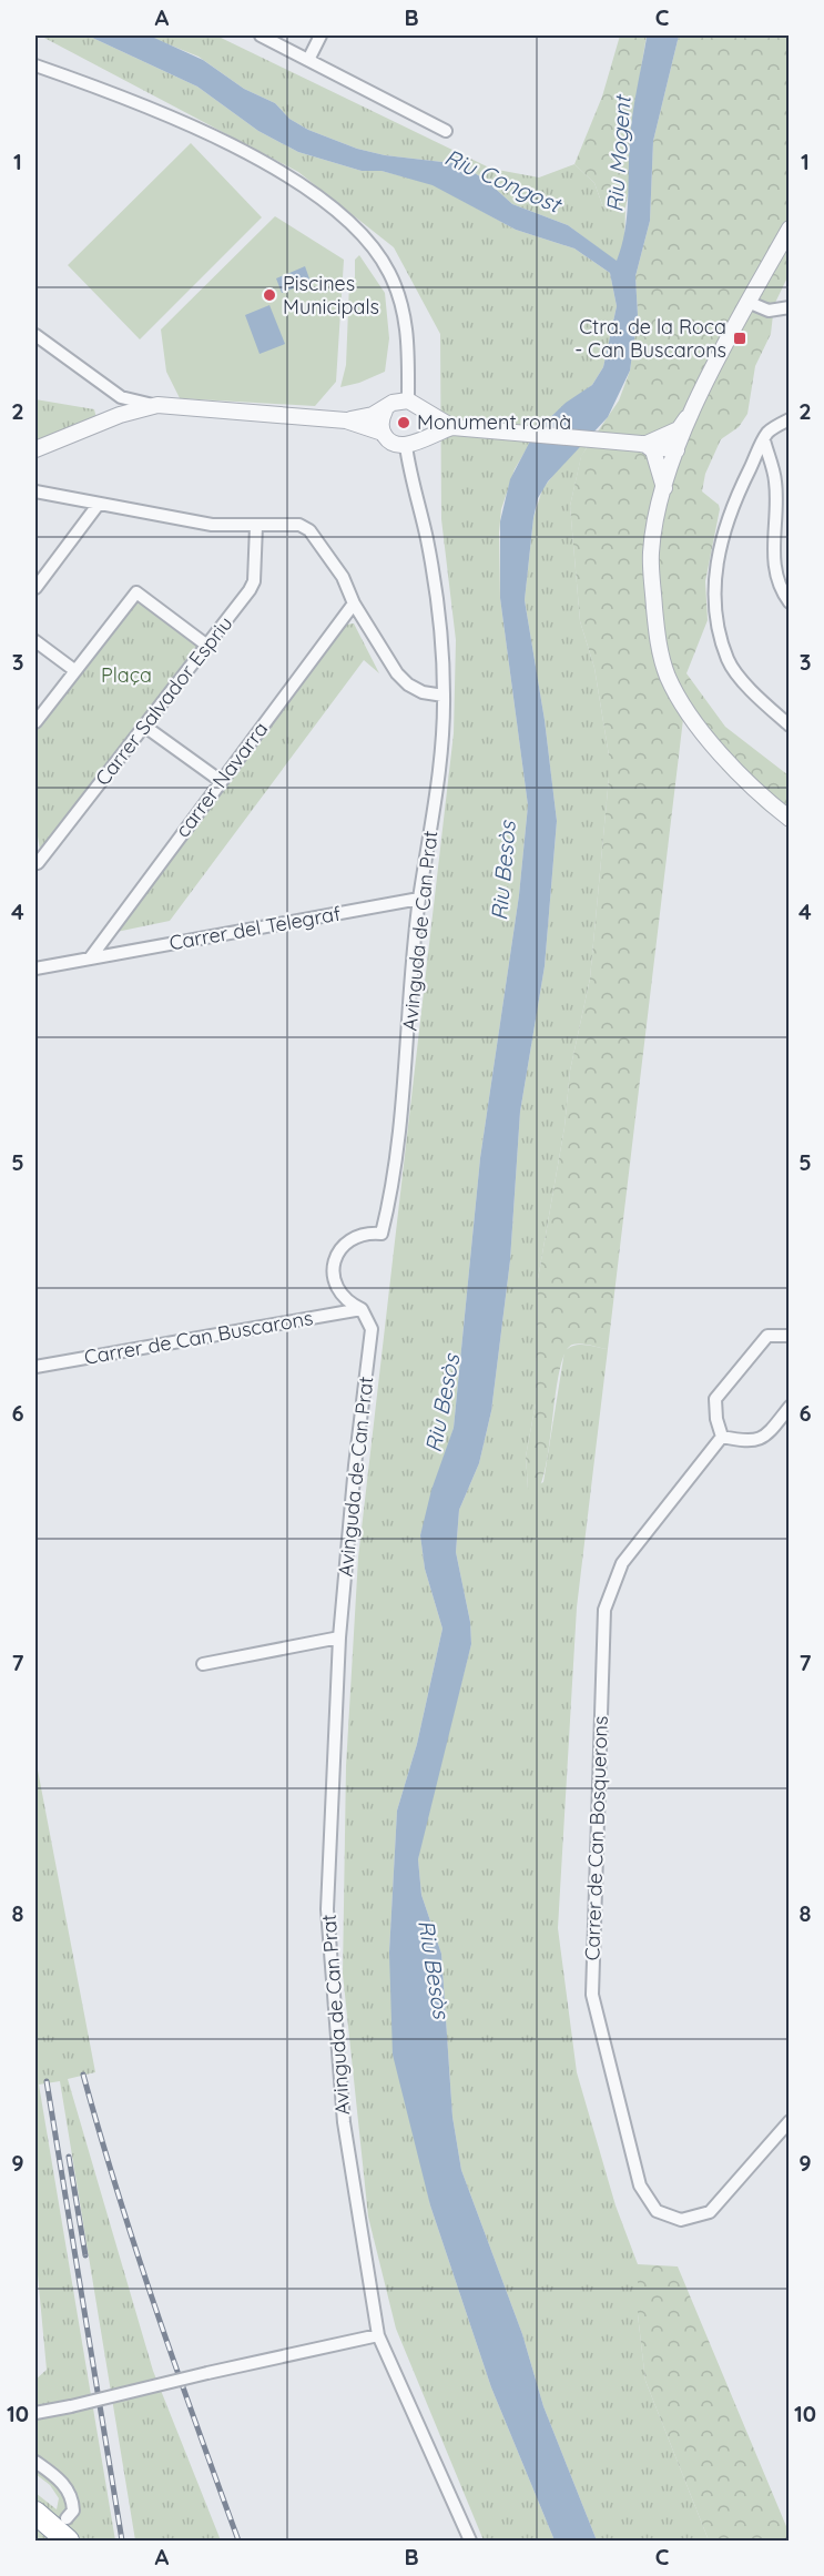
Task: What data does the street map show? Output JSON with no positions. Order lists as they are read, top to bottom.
{
  "streets": {
    "street": [
      "Carrer Salvador Espriu",
      "carrer Navarra",
      "Carrer del Telegraf",
      "Avinguda de Can Prat",
      "Carrer de Can Buscarons",
      "Carrer de Can Bosquerons"
    ]
  },
  "crossings": [
    ["carrer Navarra", "Carrer del Telegraf"],
    ["Carrer del Telegraf", "Avinguda de Can Prat"],
    ["Avinguda de Can Prat", "Carrer de Can Buscarons"]
  ],
  "water": ["Riu Mogent", "Riu Congost", "Riu Besòs"],
  "parks": ["Plaça"],
  "places": {
    "other": ["Piscines Municipals", "Monument romà"],
    "transit": ["Ctra. de la Roca - Can Buscarons"]
  },
  "grid": {
    "columns": ["A", "B", "C"],
    "rows": [
      "1",
      "2",
      "3",
      "4",
      "5",
      "6",
      "7",
      "8",
      "9",
      "10"
    ]
  }
}
